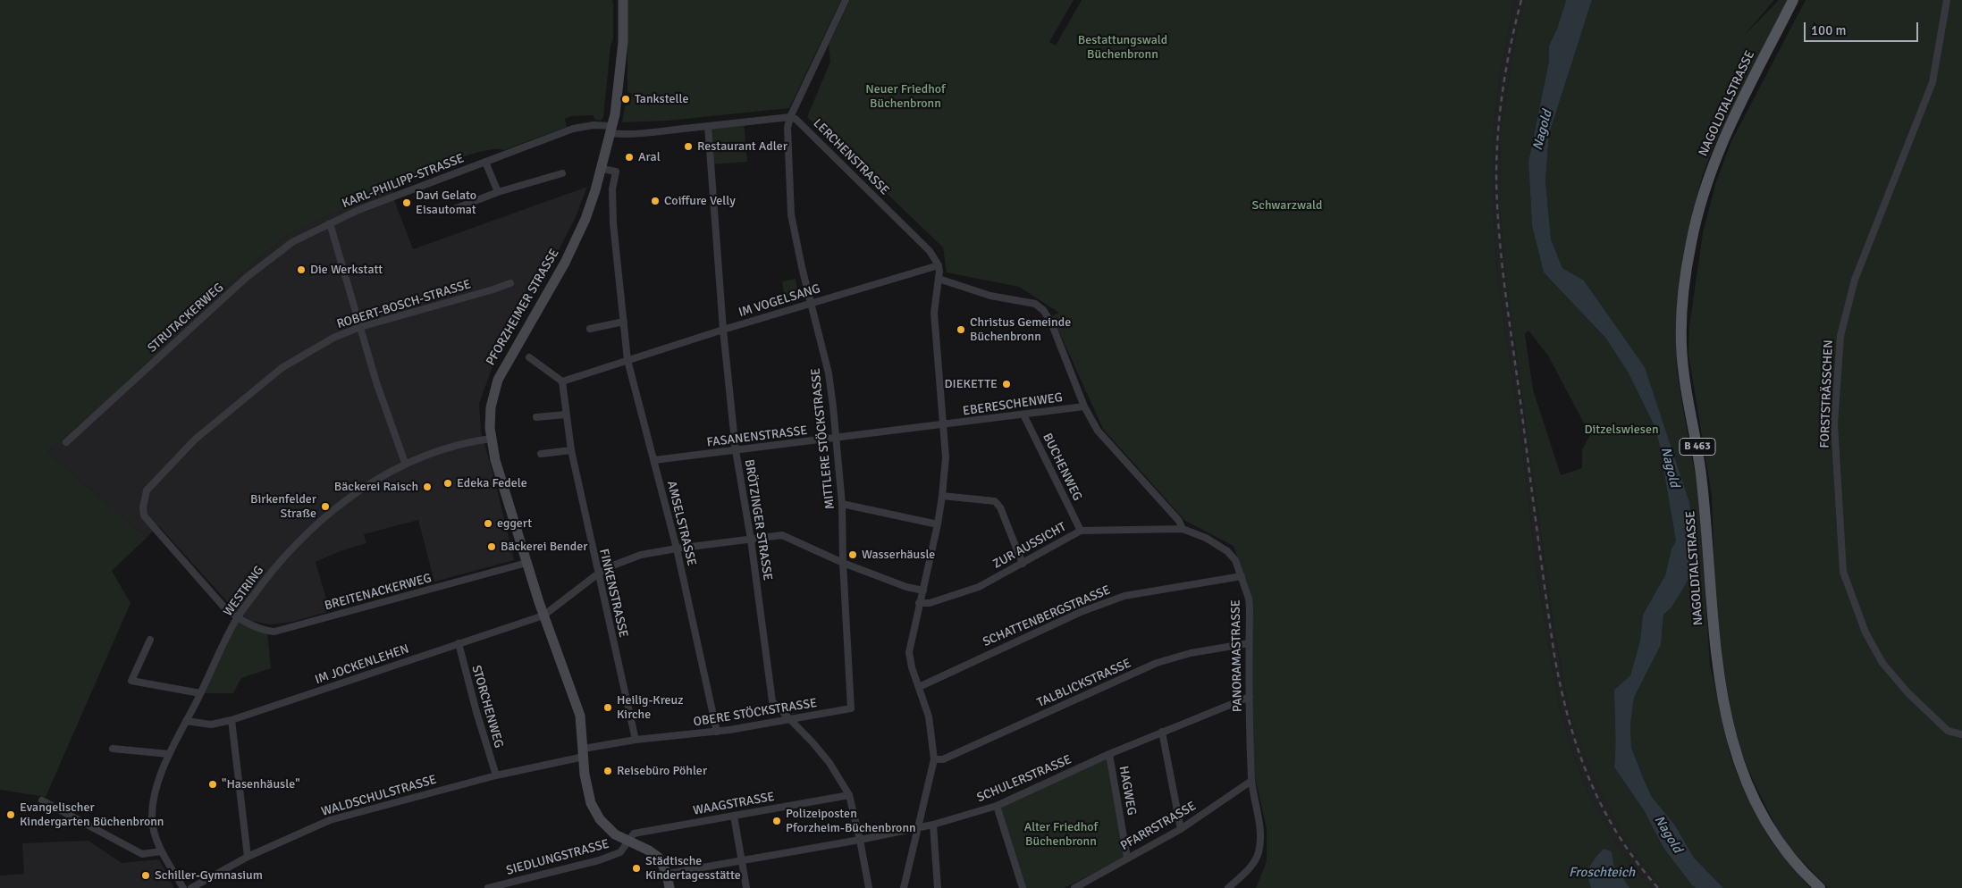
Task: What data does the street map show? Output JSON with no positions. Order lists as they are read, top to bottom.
{
  "streets": {
    "main road": ["NAGOLDTALSTRASSE", "PFORZHEIMER STRASSE", "B 463"],
    "street": [
      "LERCHENSTRASSE",
      "KARL-PHILIPP-STRASSE",
      "IM VOGELSANG",
      "ROBERT-BOSCH-STRASSE",
      "STRUTACKERWEG",
      "FORSTSTRÄSSCHEN",
      "EBERESCHENWEG",
      "FASANENSTRASSE",
      "MITTLERE STÖCKSTRASSE",
      "BUCHENWEG",
      "BRÖTZINGER STRASSE",
      "AMSELSTRASSE",
      "ZUR AUSSICHT",
      "WESTRING",
      "BREITENACKERWEG",
      "FINKENSTRASSE",
      "SCHATTENBERGSTRASSE",
      "PANORAMASTRASSE",
      "IM JOCKENLEHEN",
      "TALBLICKSTRASSE",
      "STORCHENWEG",
      "OBERE STÖCKSTRASSE",
      "SCHULERSTRASSE",
      "HAGWEG",
      "WALDSCHULSTRASSE",
      "WAAGSTRASSE",
      "PFARRSTRASSE",
      "SIEDLUNGSTRASSE"
    ]
  },
  "crossings": [
    ["LERCHENSTRASSE", "IM VOGELSANG"],
    ["LERCHENSTRASSE", "MITTLERE STÖCKSTRASSE"],
    ["KARL-PHILIPP-STRASSE", "PFORZHEIMER STRASSE"],
    ["KARL-PHILIPP-STRASSE", "STRUTACKERWEG"],
    ["IM VOGELSANG", "MITTLERE STÖCKSTRASSE"],
    ["IM VOGELSANG", "BRÖTZINGER STRASSE"],
    ["IM VOGELSANG", "AMSELSTRASSE"],
    ["ROBERT-BOSCH-STRASSE", "WESTRING"],
    ["ROBERT-BOSCH-STRASSE", "BREITENACKERWEG"],
    ["PFORZHEIMER STRASSE", "AMSELSTRASSE"],
    ["PFORZHEIMER STRASSE", "WESTRING"],
    ["PFORZHEIMER STRASSE", "BREITENACKERWEG"],
    ["PFORZHEIMER STRASSE", "IM JOCKENLEHEN"],
    ["PFORZHEIMER STRASSE", "OBERE STÖCKSTRASSE"],
    ["PFORZHEIMER STRASSE", "SCHULERSTRASSE"],
    ["PFORZHEIMER STRASSE", "WALDSCHULSTRASSE"],
    ["PFORZHEIMER STRASSE", "WAAGSTRASSE"],
    ["PFORZHEIMER STRASSE", "SIEDLUNGSTRASSE"],
    ["EBERESCHENWEG", "FASANENSTRASSE"],
    ["EBERESCHENWEG", "BUCHENWEG"],
    ["FASANENSTRASSE", "MITTLERE STÖCKSTRASSE"],
    ["FASANENSTRASSE", "BRÖTZINGER STRASSE"],
    ["FASANENSTRASSE", "AMSELSTRASSE"],
    ["MITTLERE STÖCKSTRASSE", "IM JOCKENLEHEN"],
    ["MITTLERE STÖCKSTRASSE", "OBERE STÖCKSTRASSE"],
    ["BUCHENWEG", "ZUR AUSSICHT"],
    ["BRÖTZINGER STRASSE", "IM JOCKENLEHEN"],
    ["BRÖTZINGER STRASSE", "OBERE STÖCKSTRASSE"],
    ["BRÖTZINGER STRASSE", "SCHULERSTRASSE"],
    ["BRÖTZINGER STRASSE", "WAAGSTRASSE"],
    ["AMSELSTRASSE", "IM JOCKENLEHEN"],
    ["AMSELSTRASSE", "OBERE STÖCKSTRASSE"],
    ["ZUR AUSSICHT", "PANORAMASTRASSE"],
    ["WESTRING", "BREITENACKERWEG"],
    ["WESTRING", "IM JOCKENLEHEN"],
    ["FINKENSTRASSE", "IM JOCKENLEHEN"],
    ["FINKENSTRASSE", "OBERE STÖCKSTRASSE"],
    ["SCHATTENBERGSTRASSE", "PANORAMASTRASSE"],
    ["PANORAMASTRASSE", "TALBLICKSTRASSE"],
    ["PANORAMASTRASSE", "SCHULERSTRASSE"],
    ["PANORAMASTRASSE", "PFARRSTRASSE"],
    ["IM JOCKENLEHEN", "STORCHENWEG"],
    ["STORCHENWEG", "WALDSCHULSTRASSE"],
    ["OBERE STÖCKSTRASSE", "WALDSCHULSTRASSE"],
    ["SCHULERSTRASSE", "HAGWEG"],
    ["HAGWEG", "PFARRSTRASSE"],
    ["WAAGSTRASSE", "SIEDLUNGSTRASSE"]
  ],
  "water": ["Nagold", "Froschteich"],
  "parks": [
    "Bestattungswald Büchenbronn",
    "Neuer Friedhof Büchenbronn",
    "Schwarzwald",
    "Ditzelswiesen",
    "Alter Friedhof Büchenbronn"
  ],
  "places": [
    "Tankstelle",
    "Restaurant Adler",
    "Aral",
    "Coiffure Velly",
    "Davi Gelato Eisautomat",
    "Die Werkstatt",
    "Christus Gemeinde Büchenbronn",
    "DIEKETTE",
    "Edeka Fedele",
    "Bäckerei Raisch",
    "Birkenfelder Straße",
    "eggert",
    "Bäckerei Bender",
    "Wasserhäusle",
    "Heilig-Kreuz Kirche",
    "Reisebüro Pöhler",
    "\"Hasenhäusle\"",
    "Evangelischer Kindergarten Büchenbronn",
    "Polizeiposten Pforzheim-Büchenbronn",
    "Städtische Kindertagesstätte",
    "Schiller-Gymnasium"
  ],
  "scale_bar": "100 m"
}
